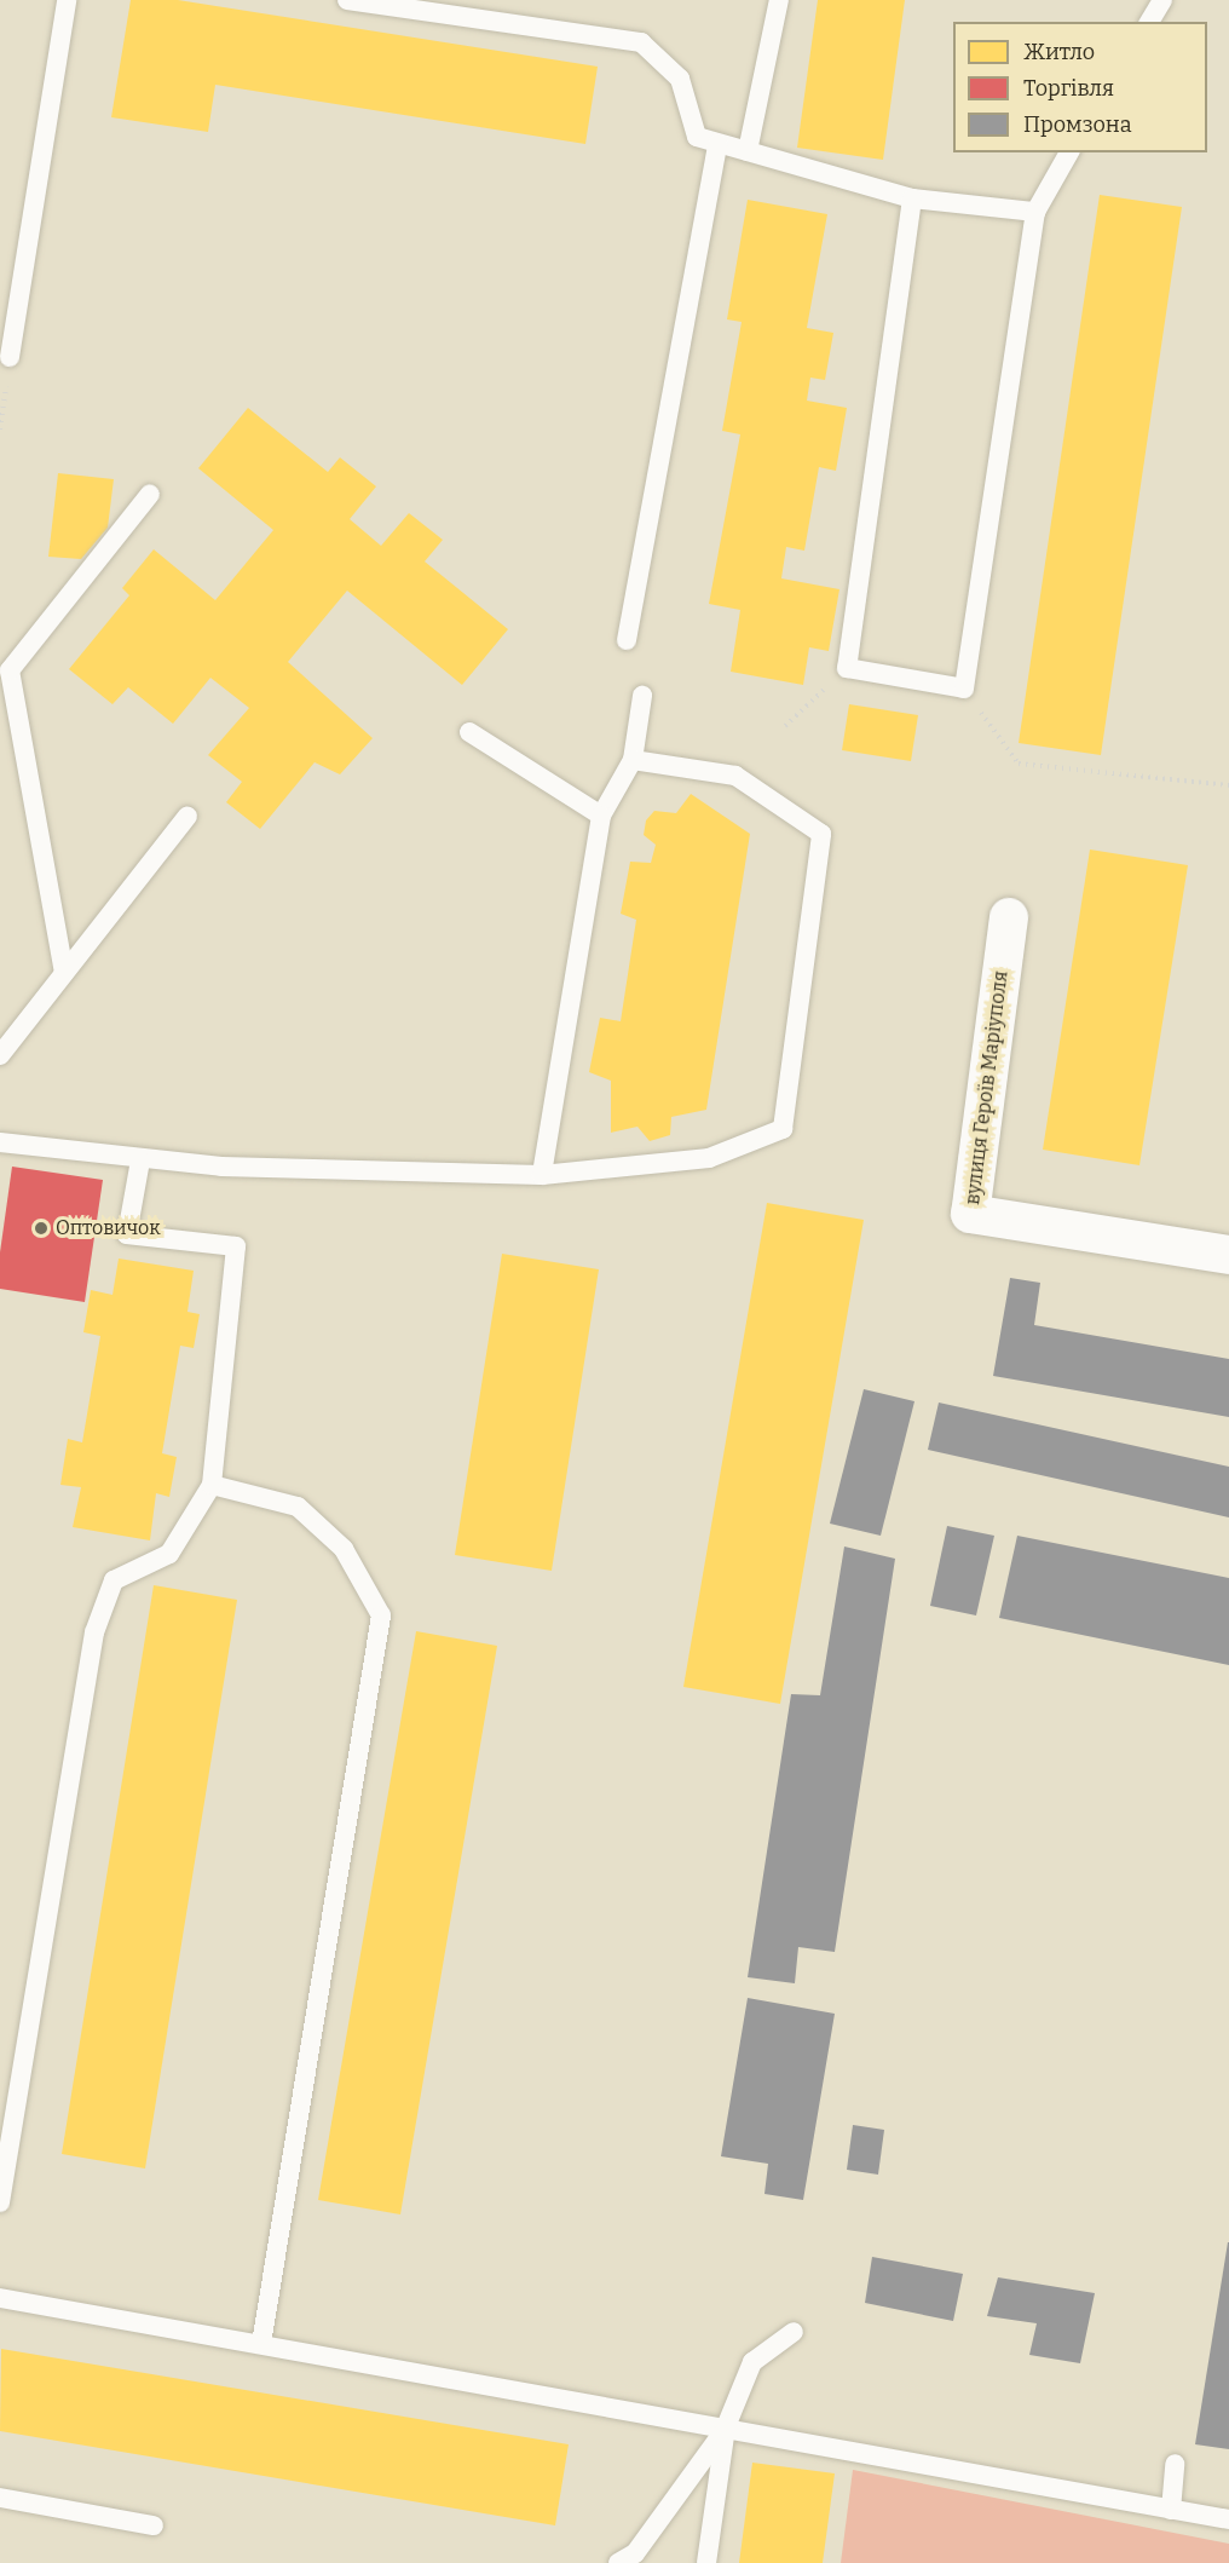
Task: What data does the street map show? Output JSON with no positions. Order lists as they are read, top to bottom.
{
  "streets": {
    "street": ["вулиця Героїв Маріуполя"]
  },
  "places": ["Оптовичок"],
  "legend": ["Житло", "Торгівля", "Промзона"]
}
